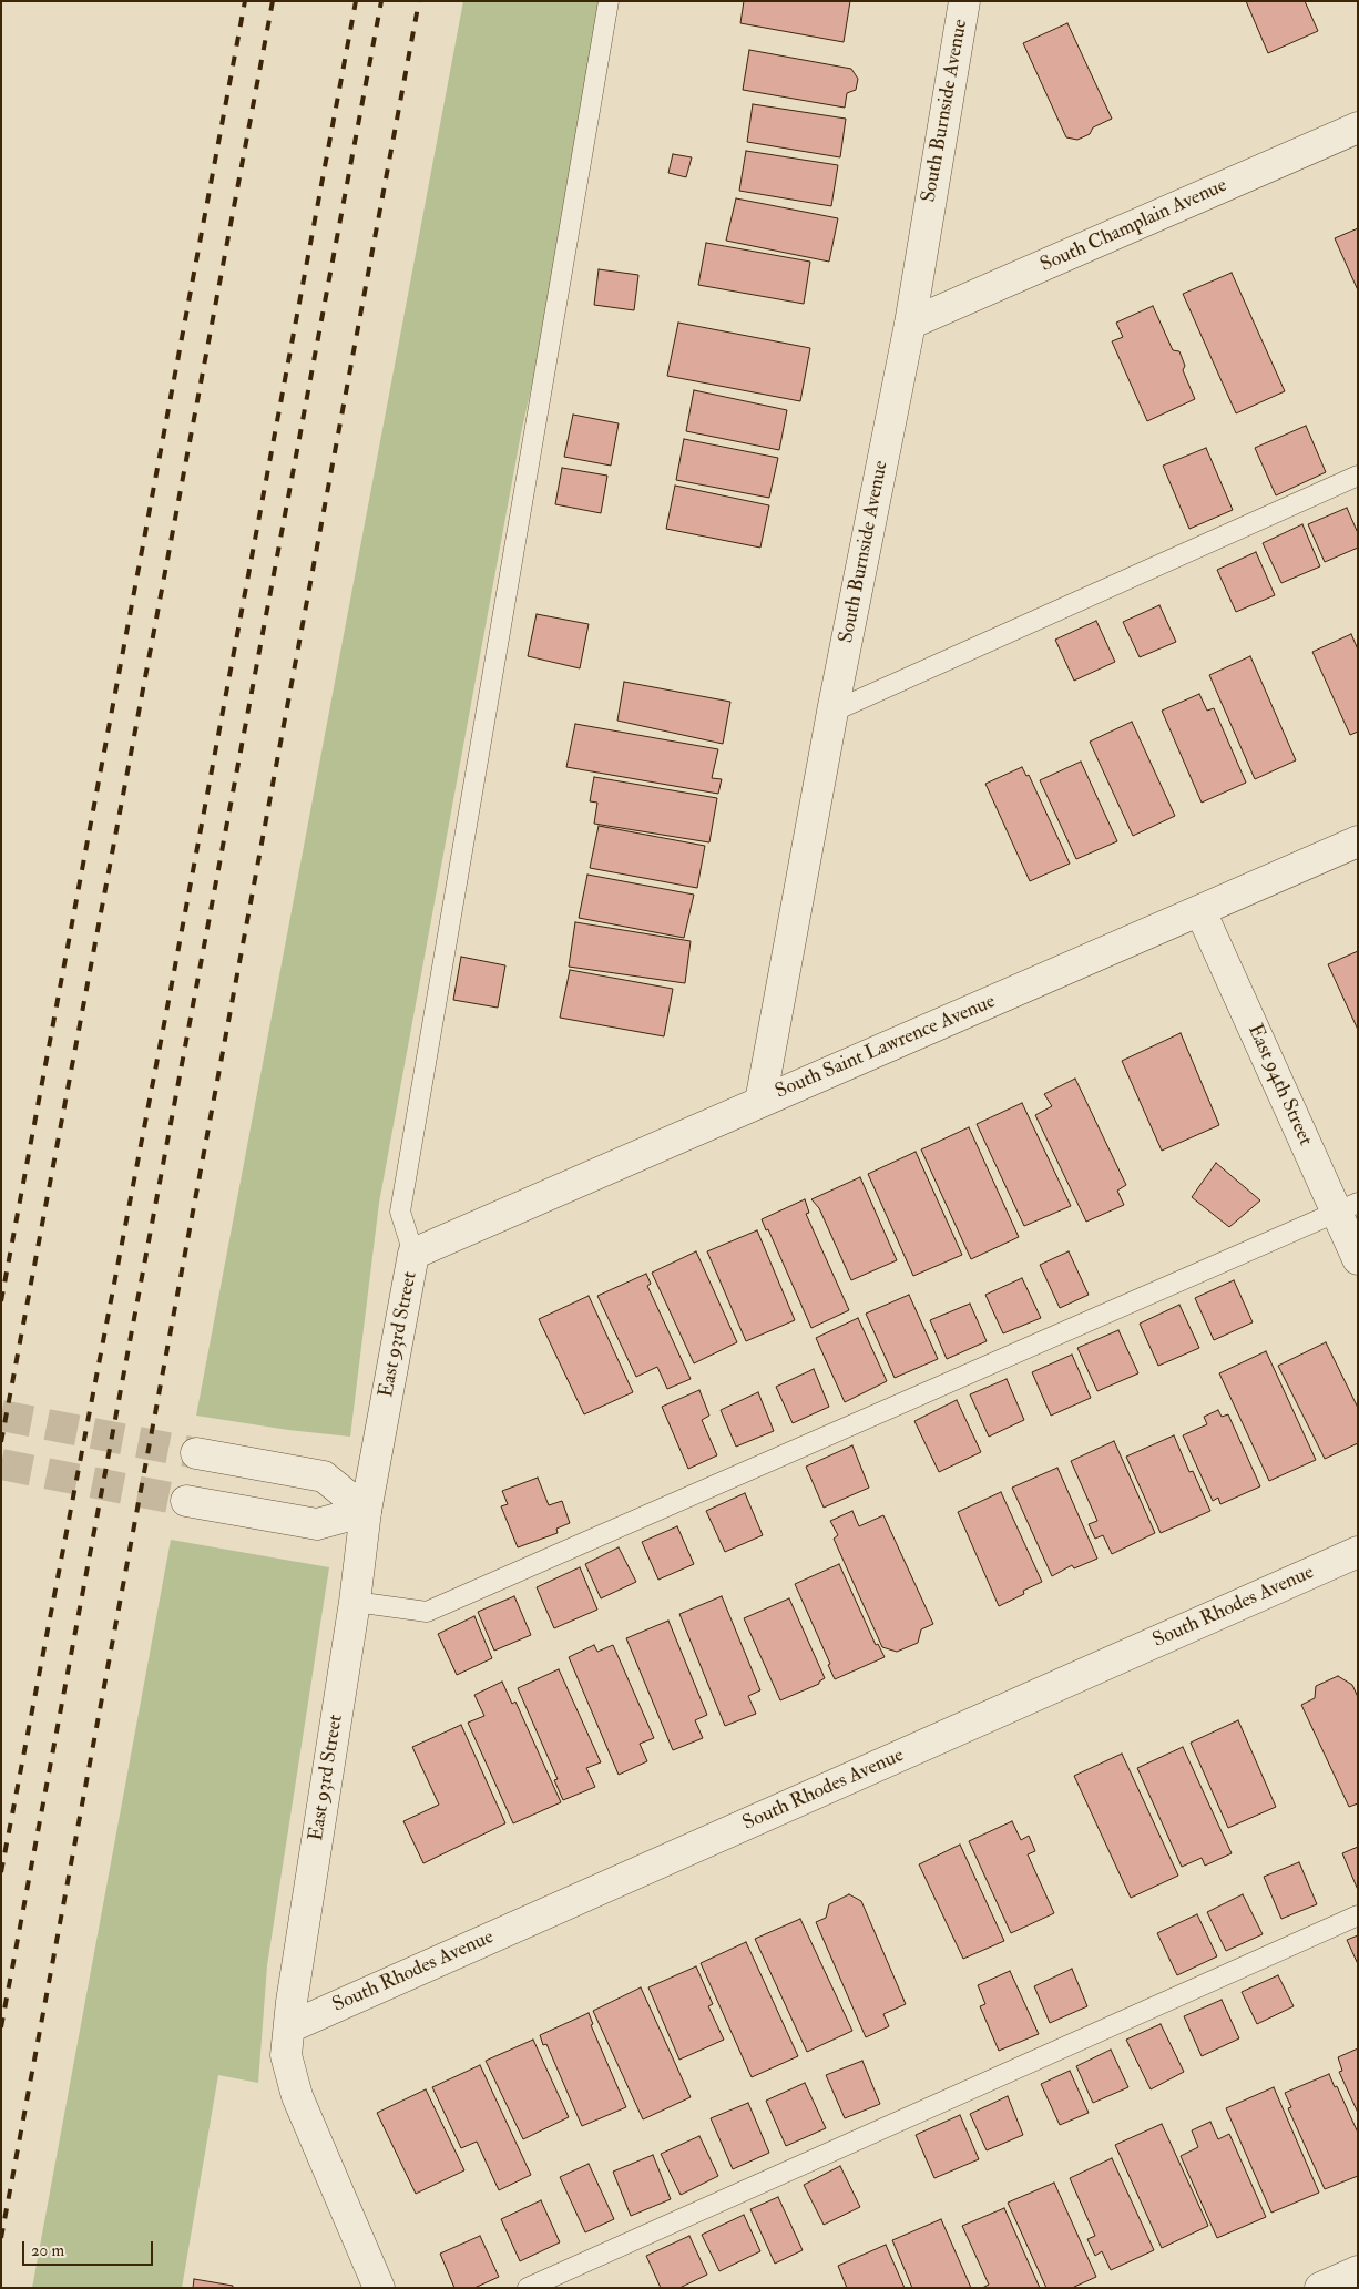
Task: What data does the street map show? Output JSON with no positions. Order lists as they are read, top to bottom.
{
  "streets": {
    "street": [
      "South Burnside Avenue",
      "South Champlain Avenue",
      "South Saint Lawrence Avenue",
      "East 94th Street",
      "East 93rd Street",
      "South Rhodes Avenue"
    ]
  },
  "crossings": [
    ["South Burnside Avenue", "South Champlain Avenue"],
    ["South Burnside Avenue", "South Saint Lawrence Avenue"],
    ["South Saint Lawrence Avenue", "East 94th Street"],
    ["South Saint Lawrence Avenue", "East 93rd Street"],
    ["East 93rd Street", "South Rhodes Avenue"]
  ],
  "scale_bar": "20 m"
}
